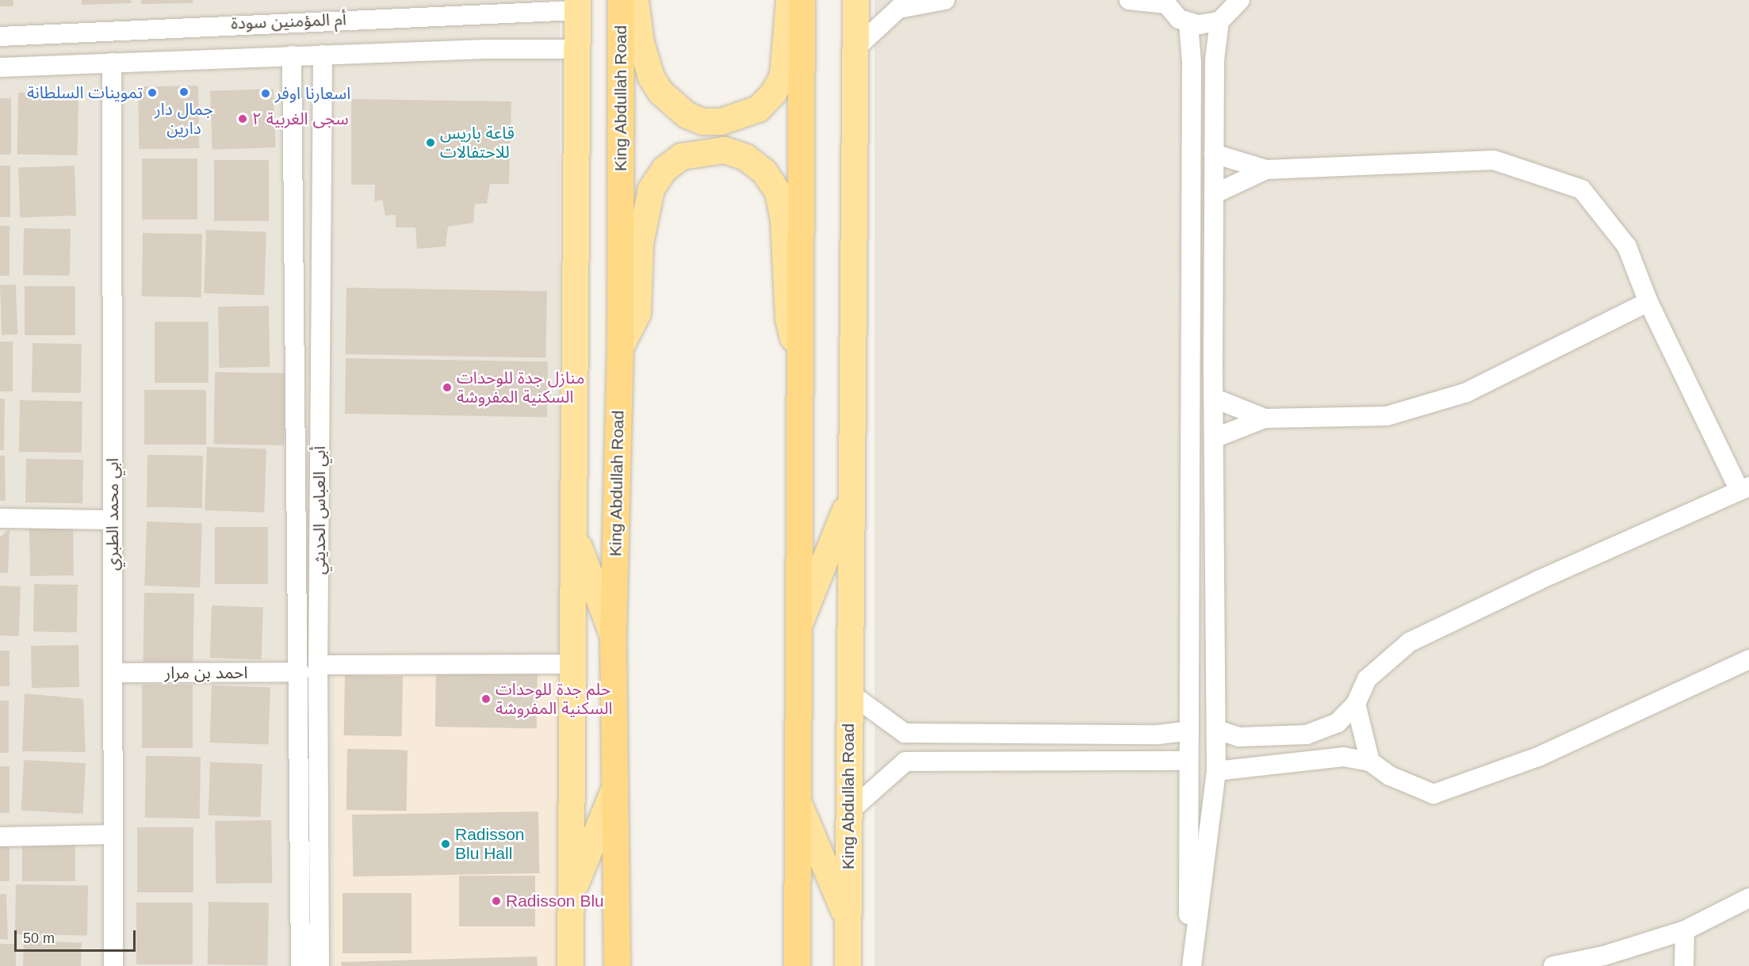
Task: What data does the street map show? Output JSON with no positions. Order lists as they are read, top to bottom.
{
  "streets": {
    "highway": ["King Abdullah Road"],
    "street": [
      "أم المؤمنين سودة",
      "أبي العباس الحديثي",
      "ابي محمد الطبري",
      "احمد بن مرار"
    ]
  },
  "crossings": [
    ["أم المؤمنين سودة", "أبي العباس الحديثي"],
    ["أم المؤمنين سودة", "ابي محمد الطبري"],
    ["أبي العباس الحديثي", "احمد بن مرار"],
    ["ابي محمد الطبري", "احمد بن مرار"]
  ],
  "places": [
    "جمال دار دارين",
    "تموينات السلطانة",
    "اسعارنا اوفر",
    "سجى الغربية ٢",
    "قاعة باريس للاحتفالات",
    "منازل جدة للوحدات السكنية المفروشة",
    "حلم جدة للوحدات السكنية المفروشة",
    "Radisson Blu Hall",
    "Radisson Blu"
  ],
  "scale_bar": "50 m"
}
